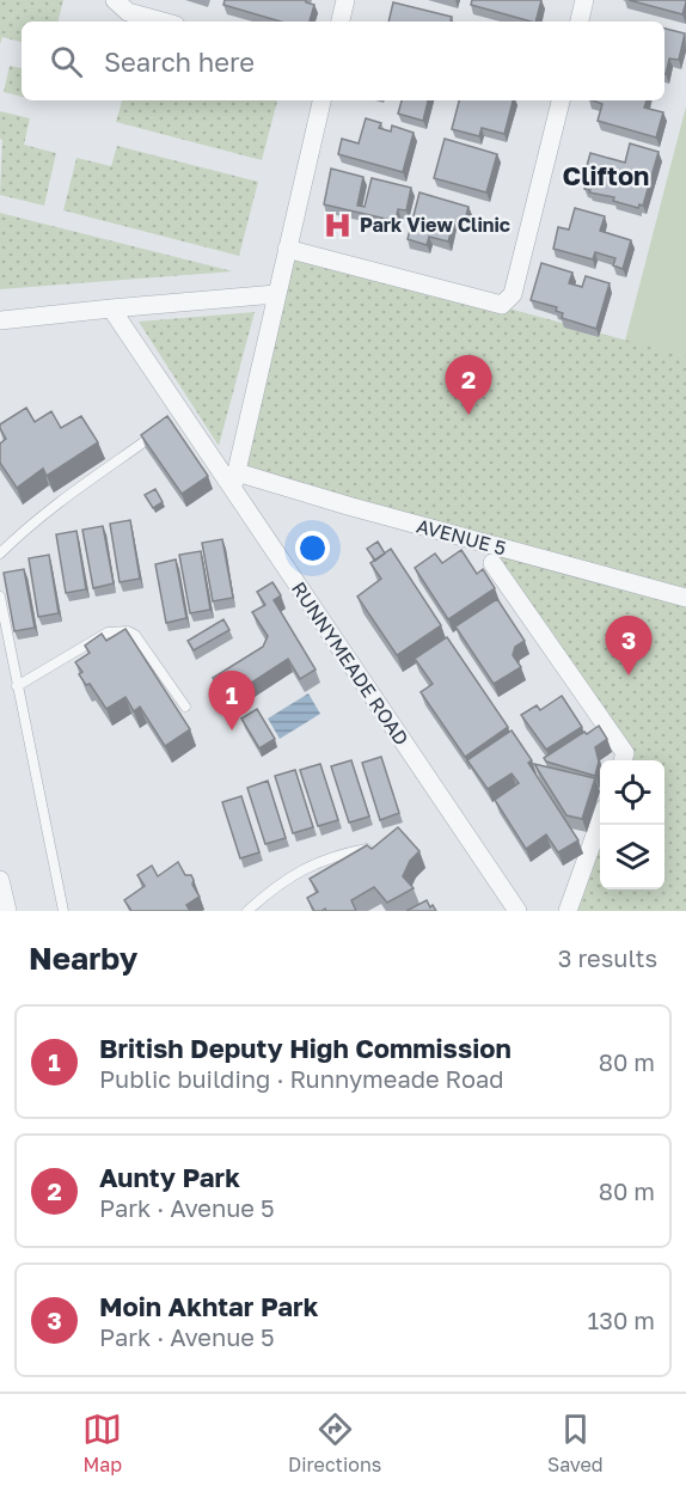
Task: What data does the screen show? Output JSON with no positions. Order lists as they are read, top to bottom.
{
  "streets": {
    "street": ["AVENUE 5", "RUNNYMEADE ROAD"]
  },
  "crossings": [
    ["AVENUE 5", "RUNNYMEADE ROAD"]
  ],
  "districts": ["Clifton"],
  "places": {
    "hospital": ["Park View Clinic"]
  },
  "page": {
    "search": "Search here",
    "pins": ["2", "3", "1"],
    "heading": ["Nearby", "3 results"],
    "list": [
      {
        "mark": "1",
        "name": "British Deputy High Commission",
        "note": "Public building · Runnymeade Road",
        "value": "80 m"
      },
      {
        "mark": "2",
        "name": "Aunty Park",
        "note": "Park · Avenue 5",
        "value": "80 m"
      },
      {
        "mark": "3",
        "name": "Moin Akhtar Park",
        "note": "Park · Avenue 5",
        "value": "130 m"
      }
    ],
    "nav": ["Map", "Directions", "Saved"]
  }
}
